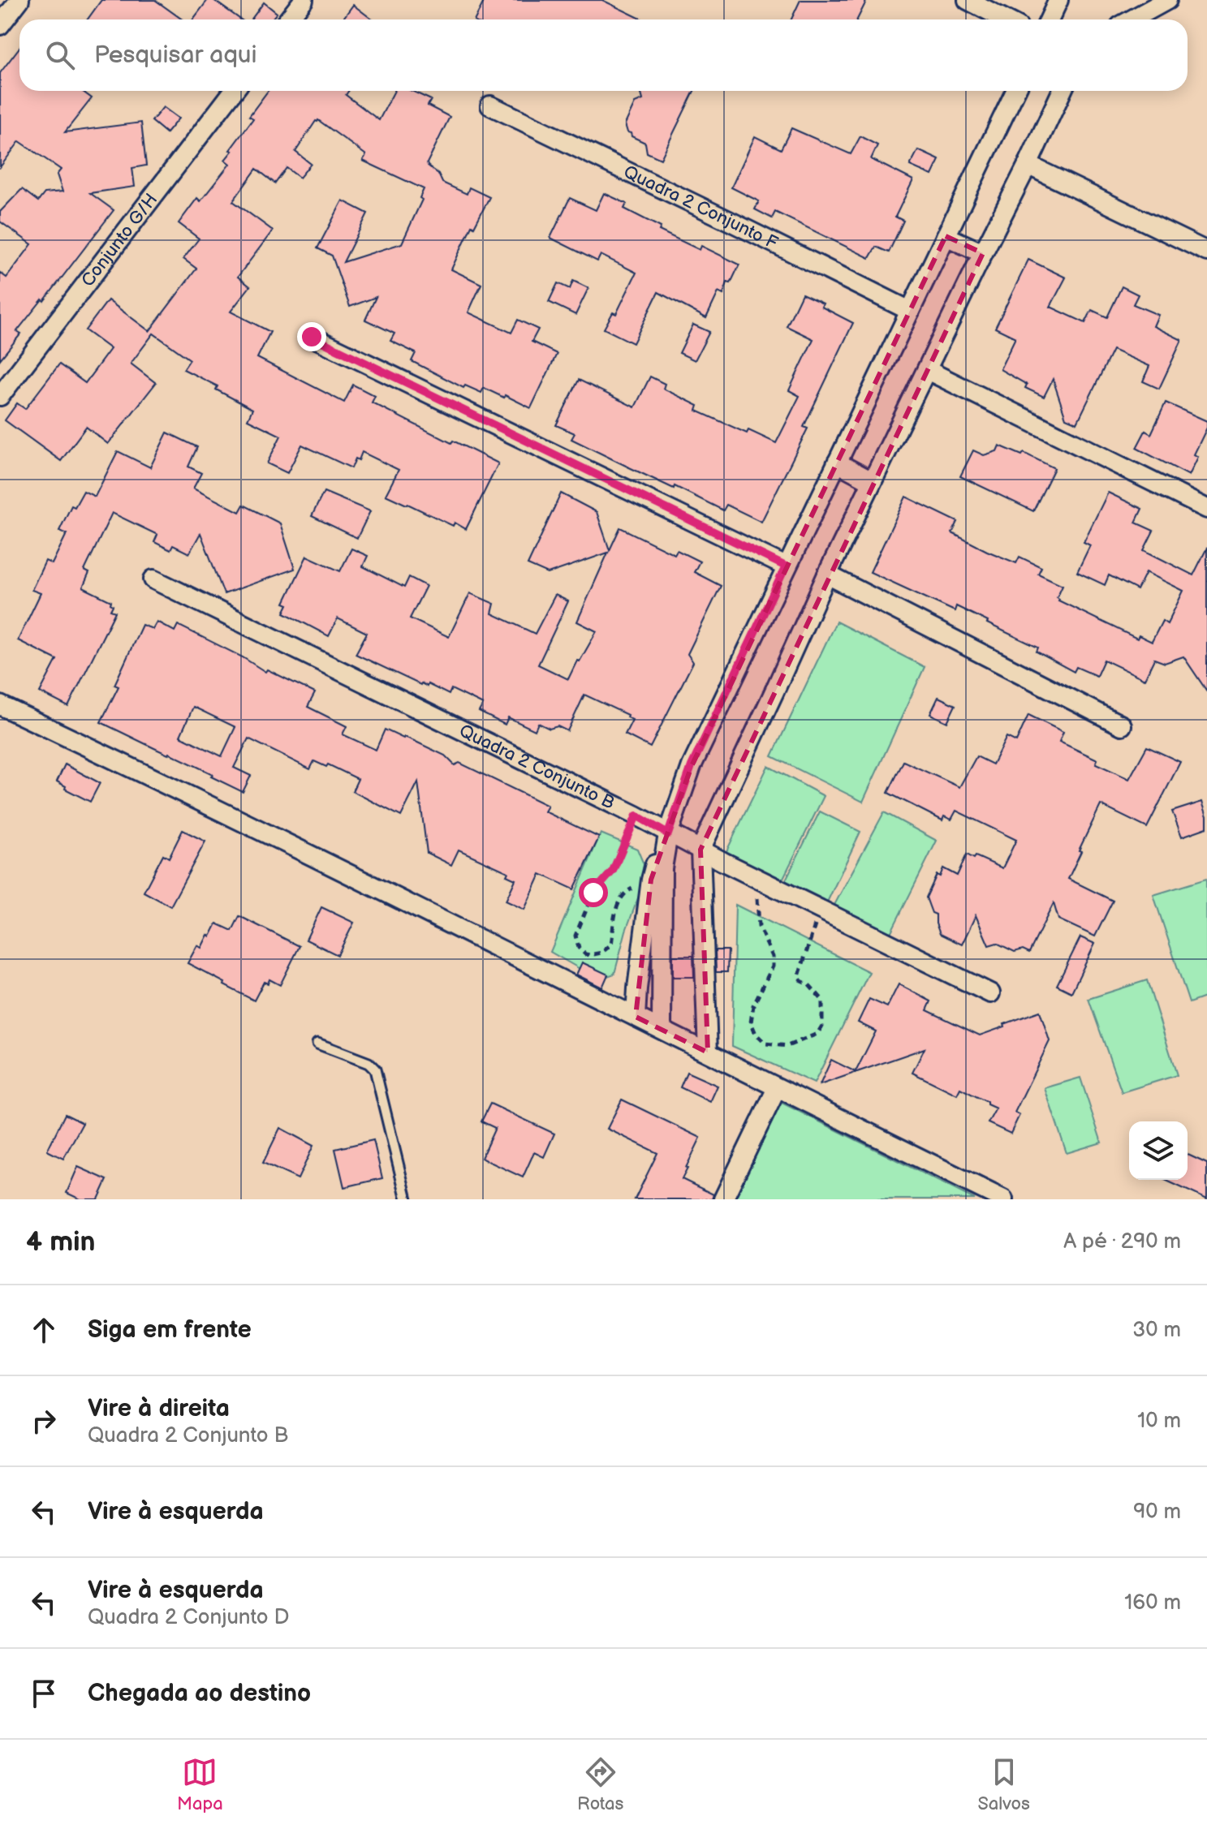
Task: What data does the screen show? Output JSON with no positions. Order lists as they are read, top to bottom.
{
  "streets": {
    "street": ["Quadra 2 Conjunto F", "Conjunto G/H", "Quadra 2 Conjunto B"]
  },
  "page": {
    "search": "Pesquisar aqui",
    "heading": ["4 min", "A pé · 290 m"],
    "list": [
      ["Siga em frente", "30 m"],
      ["Vire à direita", "Quadra 2 Conjunto B", "10 m"],
      ["Vire à esquerda", "90 m"],
      ["Vire à esquerda", "Quadra 2 Conjunto D", "160 m"],
      "Chegada ao destino"
    ],
    "nav": ["Mapa", "Rotas", "Salvos"]
  }
}
